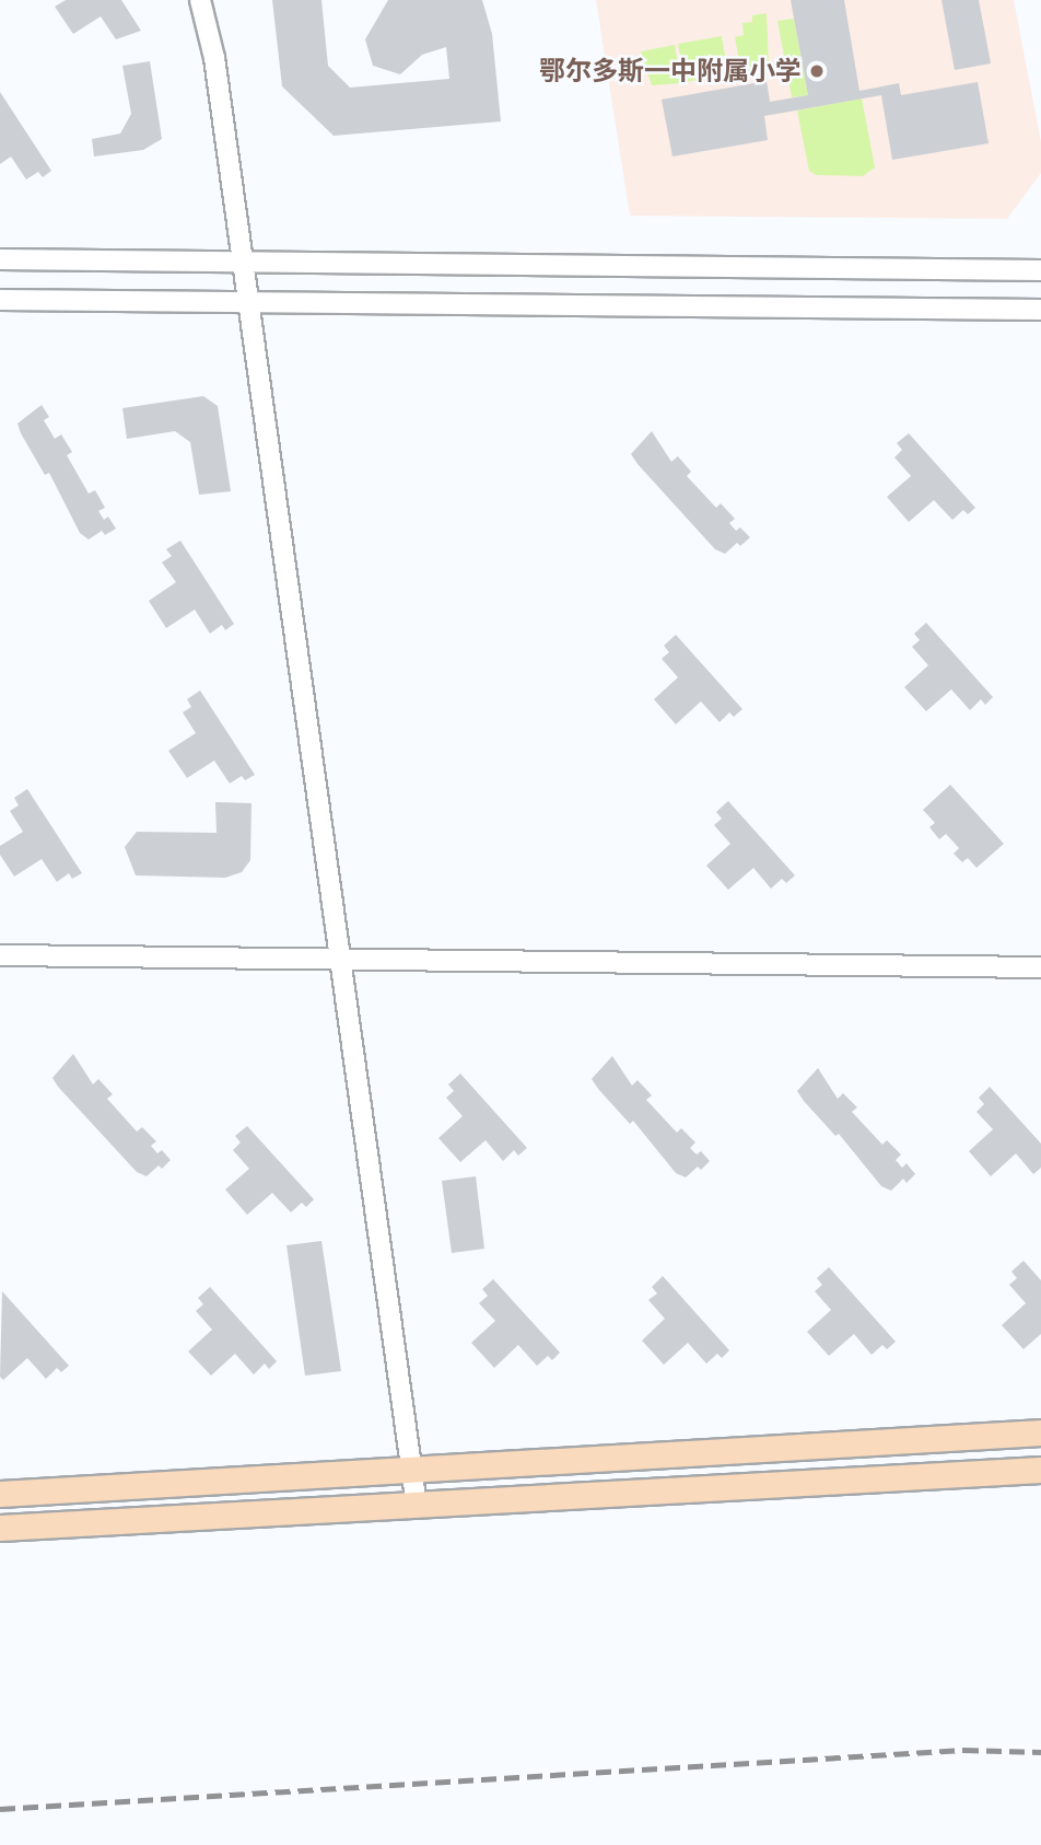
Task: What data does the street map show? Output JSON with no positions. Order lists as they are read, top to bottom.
{
  "places": ["鄂尔多斯一中附属小学"]
}
